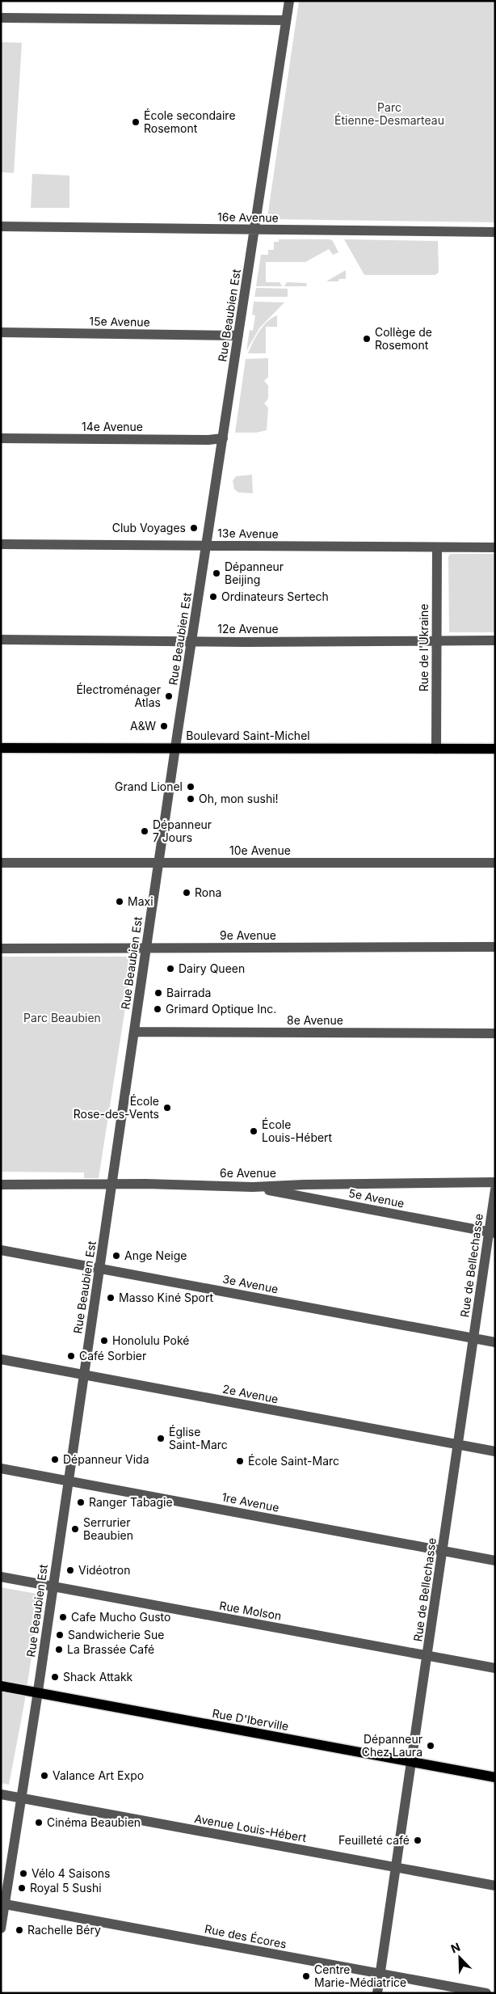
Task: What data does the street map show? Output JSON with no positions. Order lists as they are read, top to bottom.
{
  "streets": {
    "main road": ["Boulevard Saint-Michel", "Rue D'Iberville"],
    "street": [
      "16e Avenue",
      "Rue Beaubien Est",
      "15e Avenue",
      "14e Avenue",
      "13e Avenue",
      "12e Avenue",
      "Rue de l'Ukraine",
      "10e Avenue",
      "9e Avenue",
      "8e Avenue",
      "6e Avenue",
      "5e Avenue",
      "Rue de Bellechasse",
      "3e Avenue",
      "2e Avenue",
      "1re Avenue",
      "Rue Molson",
      "Avenue Louis-Hébert",
      "Rue des Écores"
    ]
  },
  "crossings": [
    ["16e Avenue", "Rue Beaubien Est"],
    ["Rue Beaubien Est", "15e Avenue"],
    ["Rue Beaubien Est", "14e Avenue"],
    ["Rue Beaubien Est", "13e Avenue"],
    ["Rue Beaubien Est", "12e Avenue"],
    ["Rue Beaubien Est", "Boulevard Saint-Michel"],
    ["Rue Beaubien Est", "10e Avenue"],
    ["Rue Beaubien Est", "9e Avenue"],
    ["Rue Beaubien Est", "8e Avenue"],
    ["Rue Beaubien Est", "6e Avenue"],
    ["Rue Beaubien Est", "3e Avenue"],
    ["Rue Beaubien Est", "2e Avenue"],
    ["Rue Beaubien Est", "1re Avenue"],
    ["Rue Beaubien Est", "Rue Molson"],
    ["Rue Beaubien Est", "Rue D'Iberville"],
    ["Rue Beaubien Est", "Avenue Louis-Hébert"],
    ["Rue Beaubien Est", "Rue des Écores"],
    ["13e Avenue", "Rue de l'Ukraine"],
    ["12e Avenue", "Rue de l'Ukraine"],
    ["Rue de l'Ukraine", "Boulevard Saint-Michel"],
    ["6e Avenue", "5e Avenue"],
    ["5e Avenue", "Rue de Bellechasse"],
    ["Rue de Bellechasse", "3e Avenue"],
    ["Rue de Bellechasse", "2e Avenue"],
    ["Rue de Bellechasse", "1re Avenue"],
    ["Rue de Bellechasse", "Rue Molson"],
    ["Rue de Bellechasse", "Rue D'Iberville"],
    ["Rue de Bellechasse", "Avenue Louis-Hébert"],
    ["Rue de Bellechasse", "Rue des Écores"]
  ],
  "parks": ["Parc Étienne-Desmarteau", "Parc Beaubien"],
  "places": [
    "École secondaire Rosemont",
    "Collège de Rosemont",
    "Club Voyages",
    "Dépanneur Beijing",
    "Ordinateurs Sertech",
    "Électroménager Atlas",
    "A&W",
    "Grand Lionel",
    "Oh, mon sushi!",
    "Dépanneur 7 Jours",
    "Rona",
    "Maxi",
    "Dairy Queen",
    "Bairrada",
    "Grimard Optique Inc.",
    "École Rose-des-Vents",
    "École Louis-Hébert",
    "Ange Neige",
    "Masso Kiné Sport",
    "Honolulu Poké",
    "Café Sorbier",
    "Église Saint-Marc",
    "Dépanneur Vida",
    "École Saint-Marc",
    "Ranger Tabagie",
    "Serrurier Beaubien",
    "Vidéotron",
    "Cafe Mucho Gusto",
    "Sandwicherie Sue",
    "La Brassée Café",
    "Shack Attakk",
    "Dépanneur Chez Laura",
    "Valance Art Expo",
    "Cinéma Beaubien",
    "Feuilleté café",
    "Vélo 4 Saisons",
    "Royal 5 Sushi",
    "Rachelle Béry",
    "Centre Marie-Médiatrice"
  ],
  "north": "top left"
}
